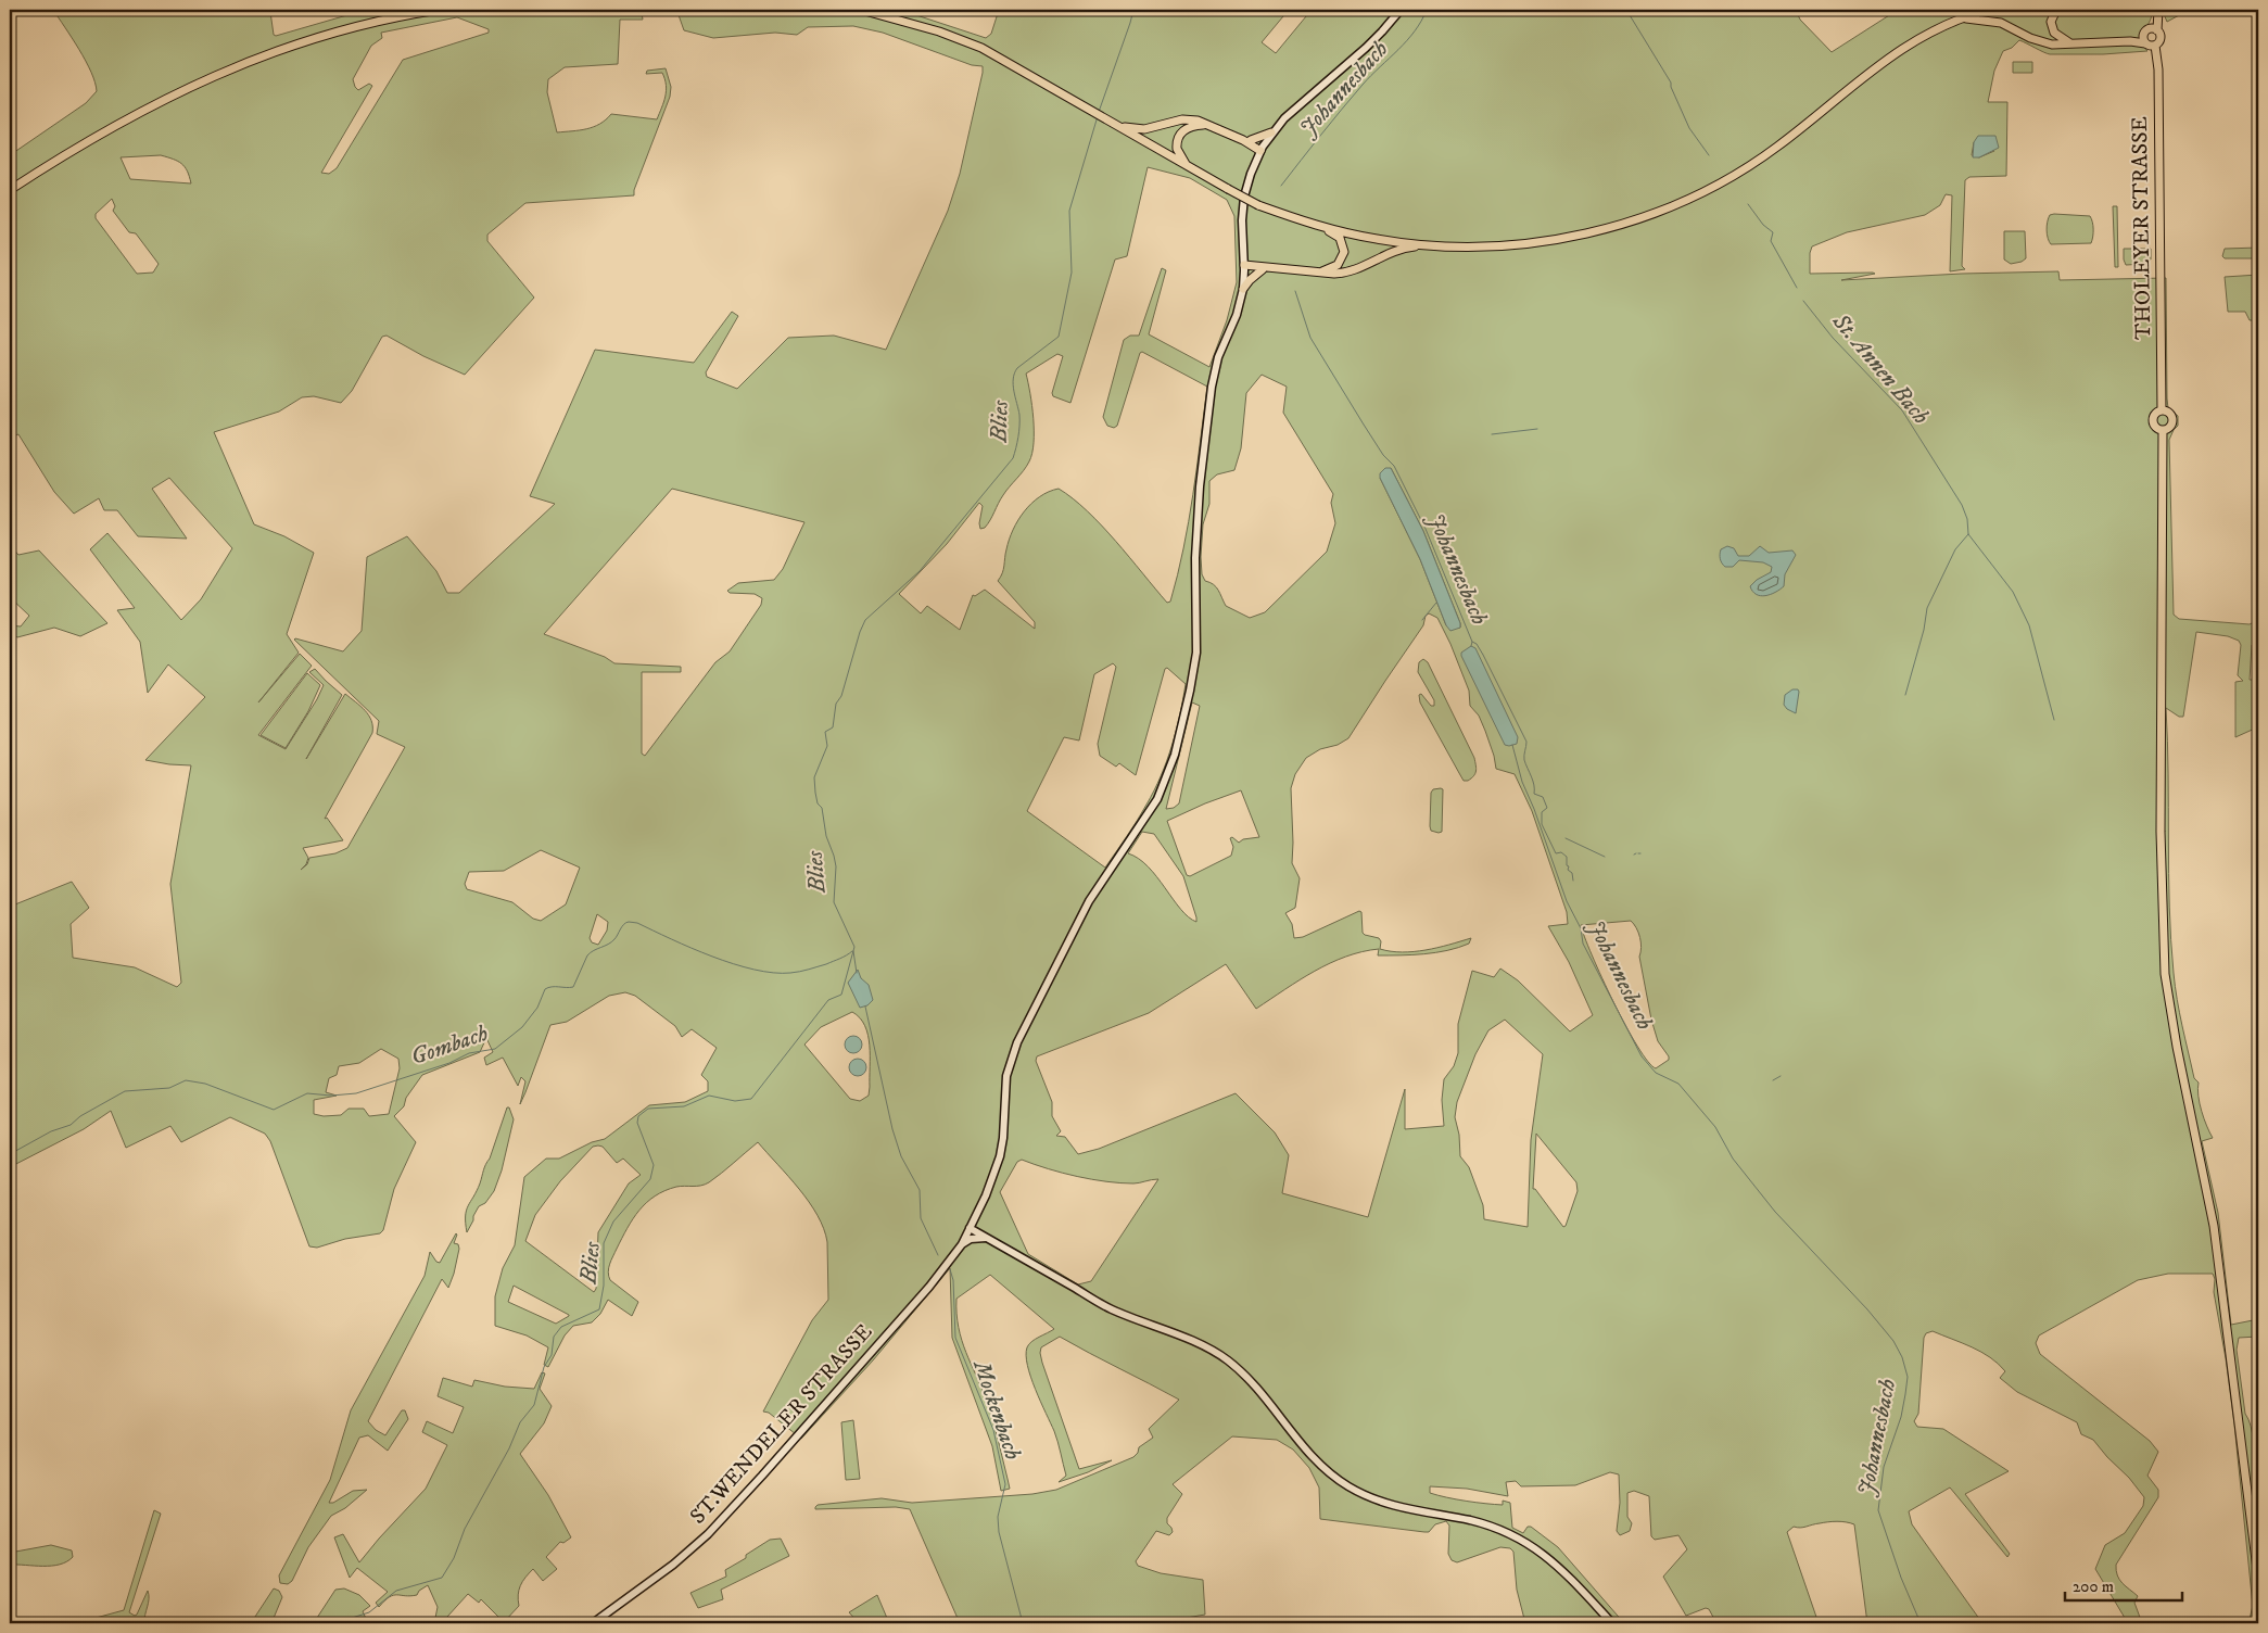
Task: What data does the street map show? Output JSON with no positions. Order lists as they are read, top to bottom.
{
  "streets": {
    "main road": ["THOLEYER STRASSE", "ST.WENDELER STRASSE"]
  },
  "water": [
    "Johannesbach",
    "St. Annen Bach",
    "Blies",
    "Gombach",
    "Mockenbach"
  ],
  "scale_bar": "200 m"
}
